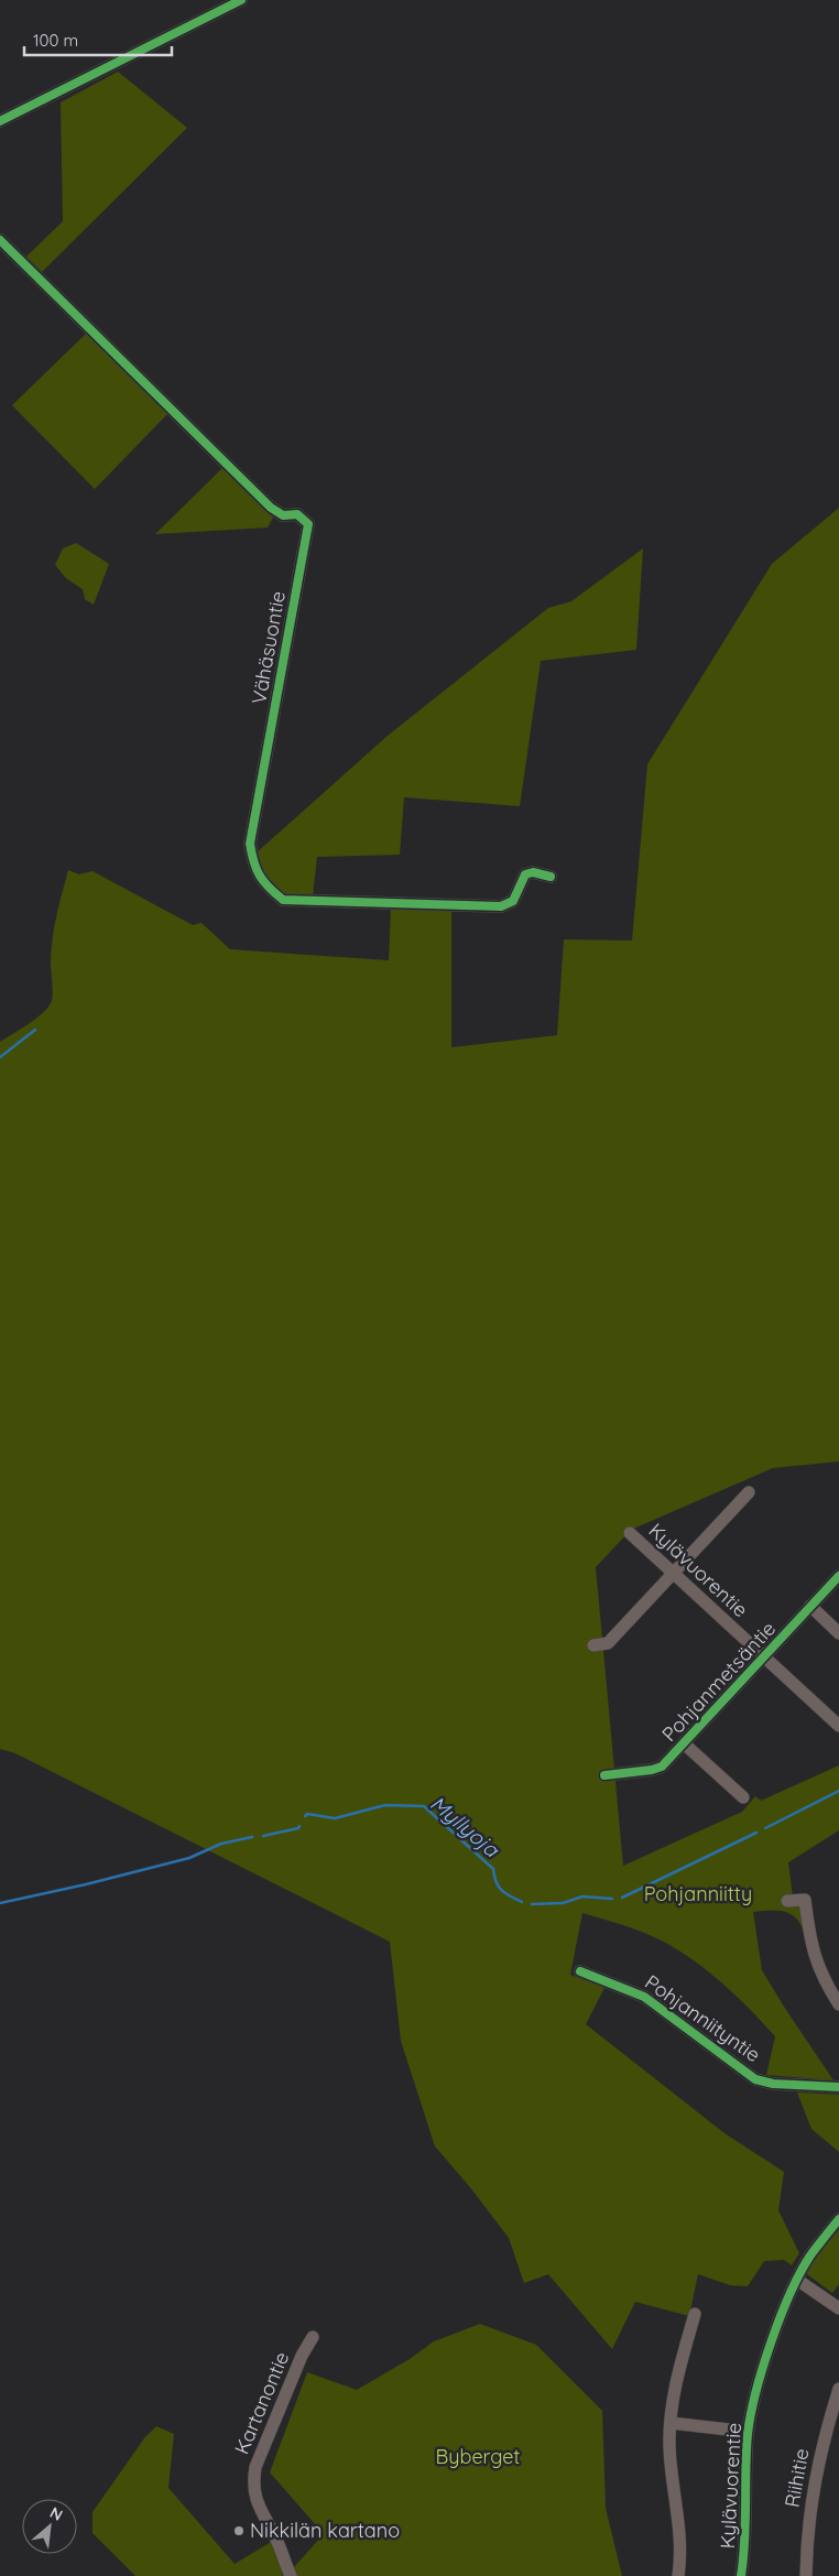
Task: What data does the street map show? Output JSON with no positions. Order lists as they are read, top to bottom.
{
  "streets": {
    "street": [
      "Vähäsuontie",
      "Kylävuorentie",
      "Pohjanmetsäntie",
      "Pohjanniityntie",
      "Kartanontie",
      "Riihitie"
    ]
  },
  "crossings": [
    ["Kylävuorentie", "Pohjanmetsäntie"]
  ],
  "water": ["Myllyoja"],
  "parks": ["Pohjanniitty", "Byberget"],
  "places": ["Nikkilän kartano"],
  "scale_bar": "100 m",
  "north": "top right"
}
